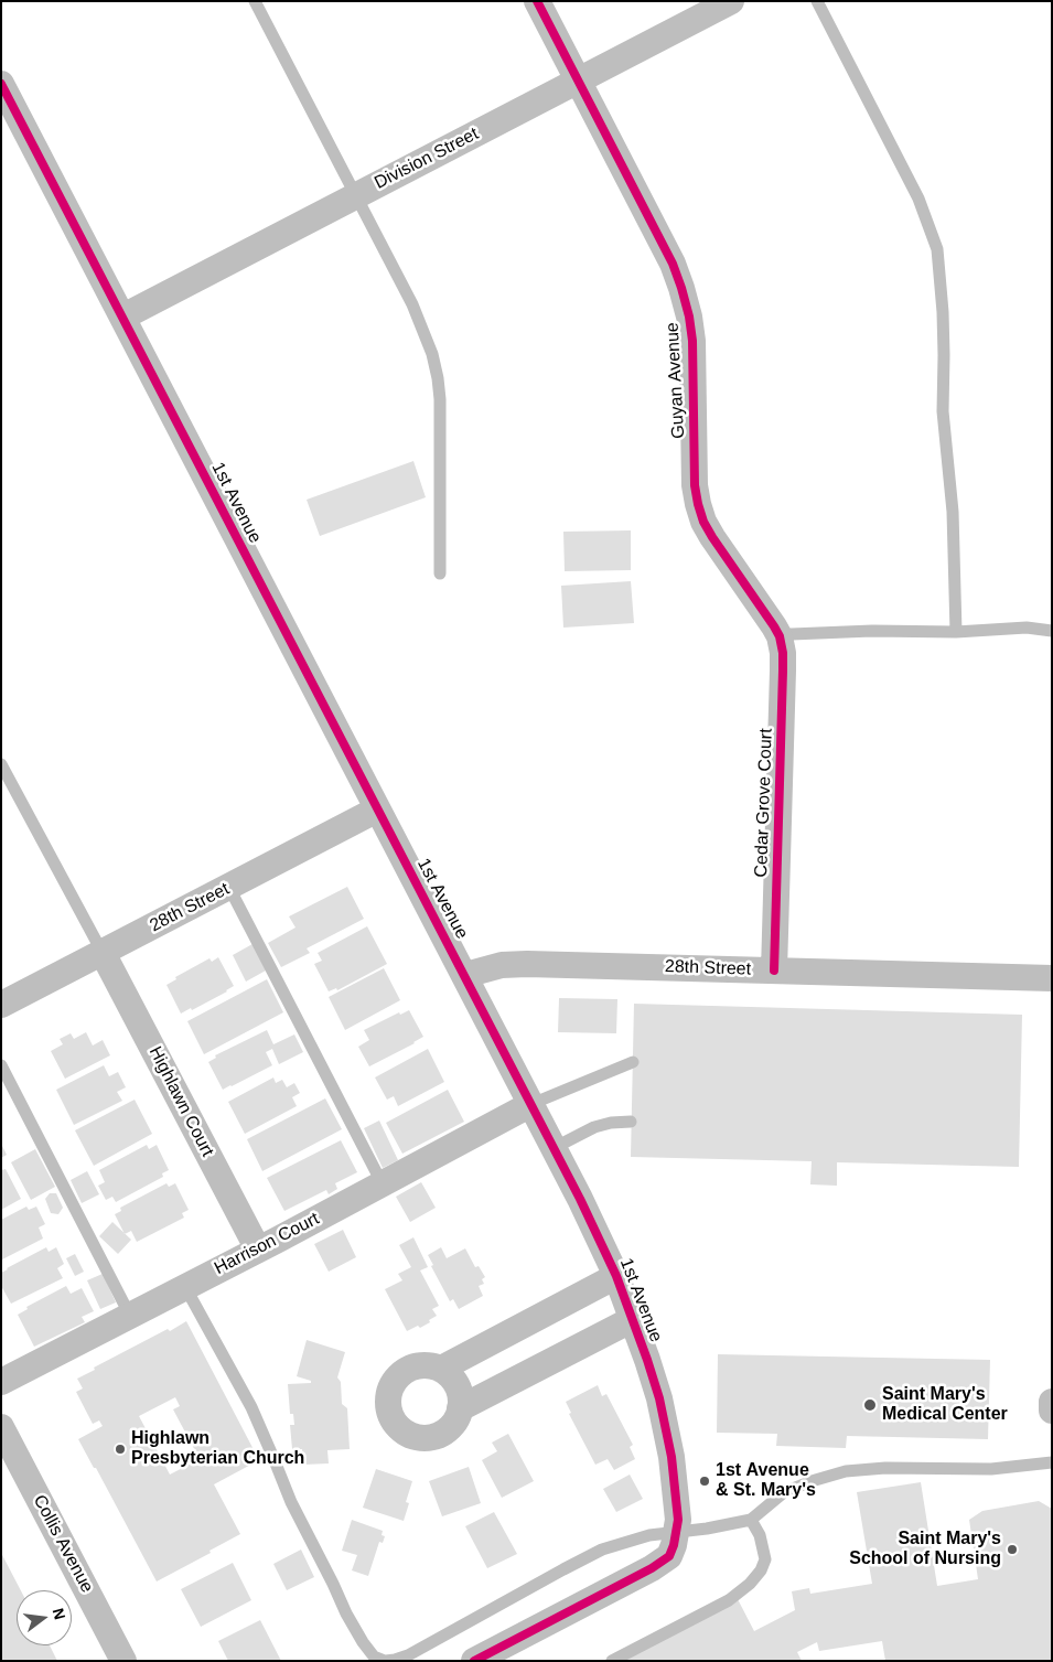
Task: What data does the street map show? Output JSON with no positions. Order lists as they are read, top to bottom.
{
  "streets": {
    "street": [
      "Division Street",
      "Guyan Avenue",
      "1st Avenue",
      "Cedar Grove Court",
      "28th Street",
      "Highlawn Court",
      "Harrison Court",
      "Collis Avenue"
    ]
  },
  "crossings": [
    ["Division Street", "Guyan Avenue"],
    ["Division Street", "1st Avenue"],
    ["Guyan Avenue", "Cedar Grove Court"],
    ["1st Avenue", "28th Street"],
    ["1st Avenue", "Harrison Court"],
    ["Cedar Grove Court", "28th Street"],
    ["28th Street", "Highlawn Court"],
    ["Highlawn Court", "Harrison Court"]
  ],
  "places": [
    "Saint Mary's Medical Center",
    "Highlawn Presbyterian Church",
    "1st Avenue & St. Mary's",
    "Saint Mary's School of Nursing"
  ],
  "north": "right"
}
